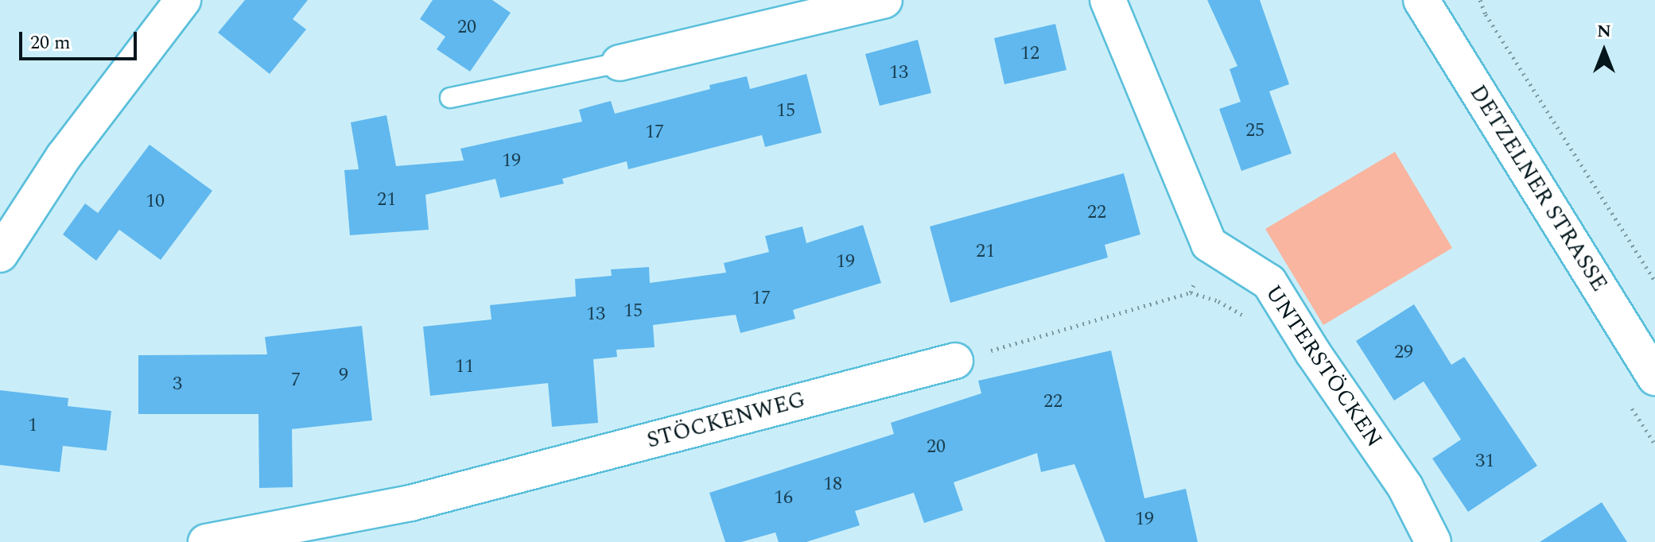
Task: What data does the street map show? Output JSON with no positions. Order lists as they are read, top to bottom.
{
  "streets": {
    "street": ["DETZELNER STRASSE", "UNTERSTÖCKEN", "STÖCKENWEG"]
  },
  "house_numbers": [
    "20",
    "12",
    "13",
    "15",
    "25",
    "17",
    "19",
    "21",
    "10",
    "22",
    "21",
    "19",
    "17",
    "15",
    "13",
    "29",
    "11",
    "9",
    "7",
    "3",
    "22",
    "1",
    "20",
    "31",
    "18",
    "16",
    "19"
  ],
  "scale_bar": "20 m",
  "north": "top"
}
